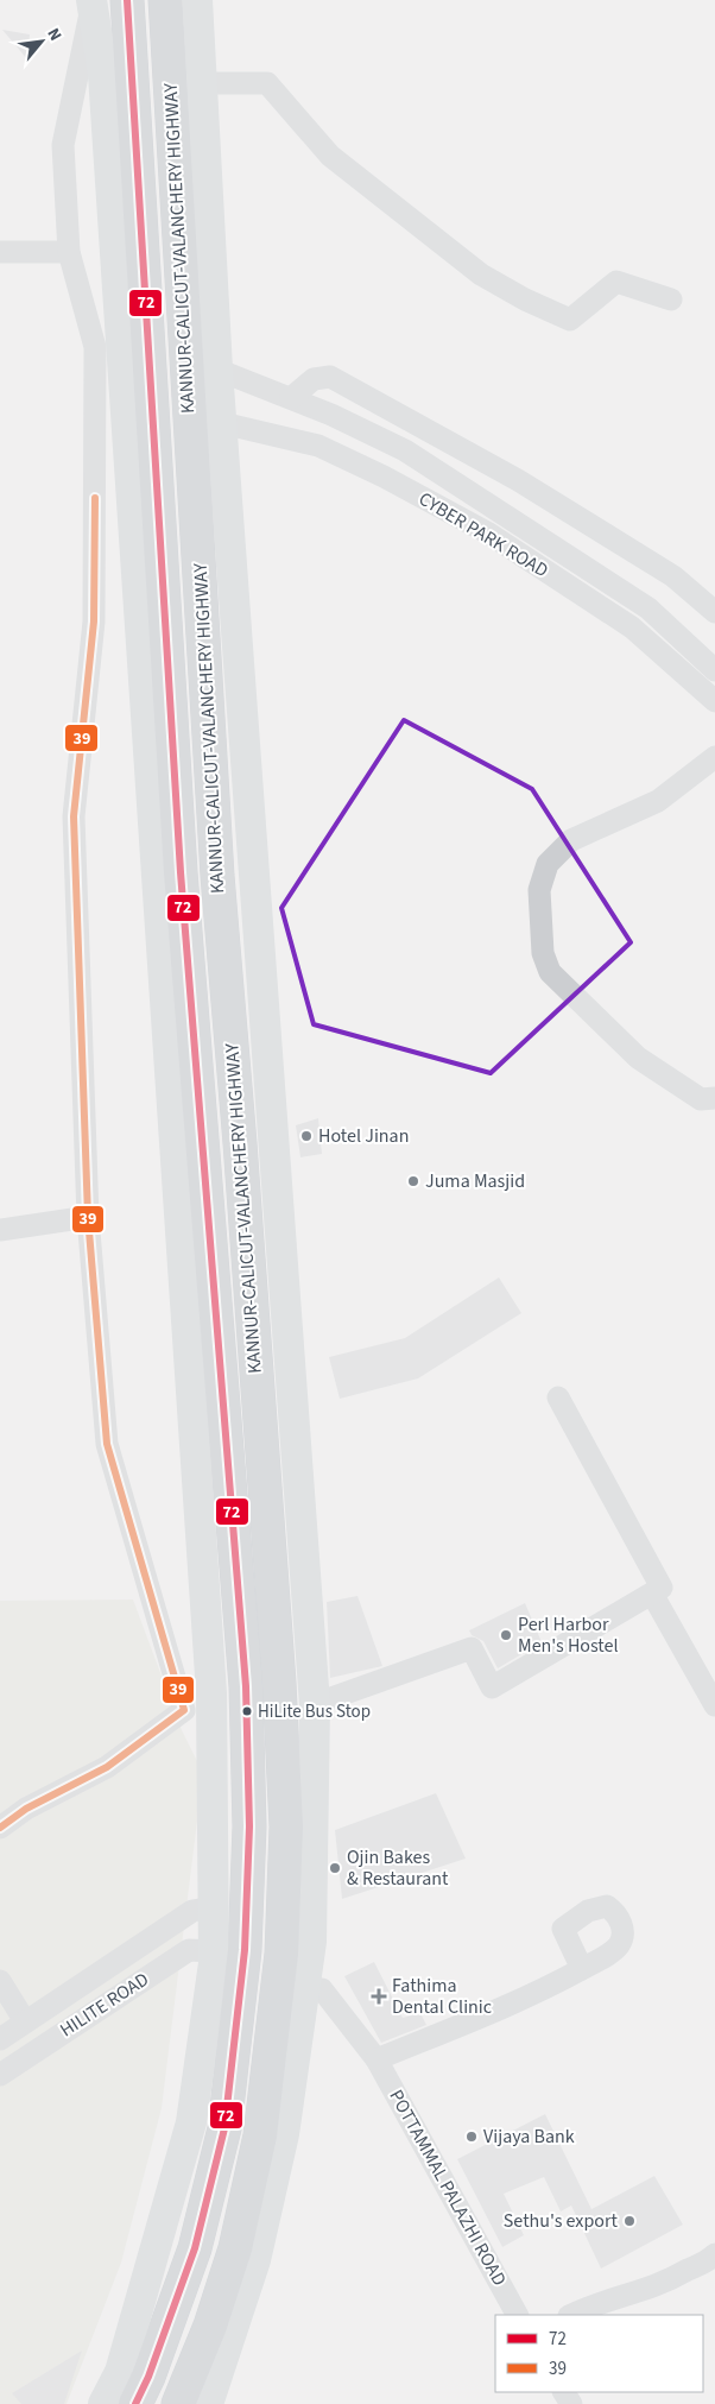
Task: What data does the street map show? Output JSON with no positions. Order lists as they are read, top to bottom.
{
  "streets": {
    "highway": ["KANNUR-CALICUT-VALANCHERY HIGHWAY"],
    "street": ["CYBER PARK ROAD", "HILITE ROAD", "POTTAMMAL PALAZHI ROAD"]
  },
  "places": {
    "other": [
      "Hotel Jinan",
      "Juma Masjid",
      "Perl Harbor Men's Hostel",
      "HiLite Bus Stop",
      "Ojin Bakes & Restaurant",
      "Vijaya Bank",
      "Sethu's export"
    ],
    "health": ["Fathima Dental Clinic"]
  },
  "lines": ["transit line 72", "transit line 39"],
  "legend": ["72", "39"],
  "north": "top right"
}
